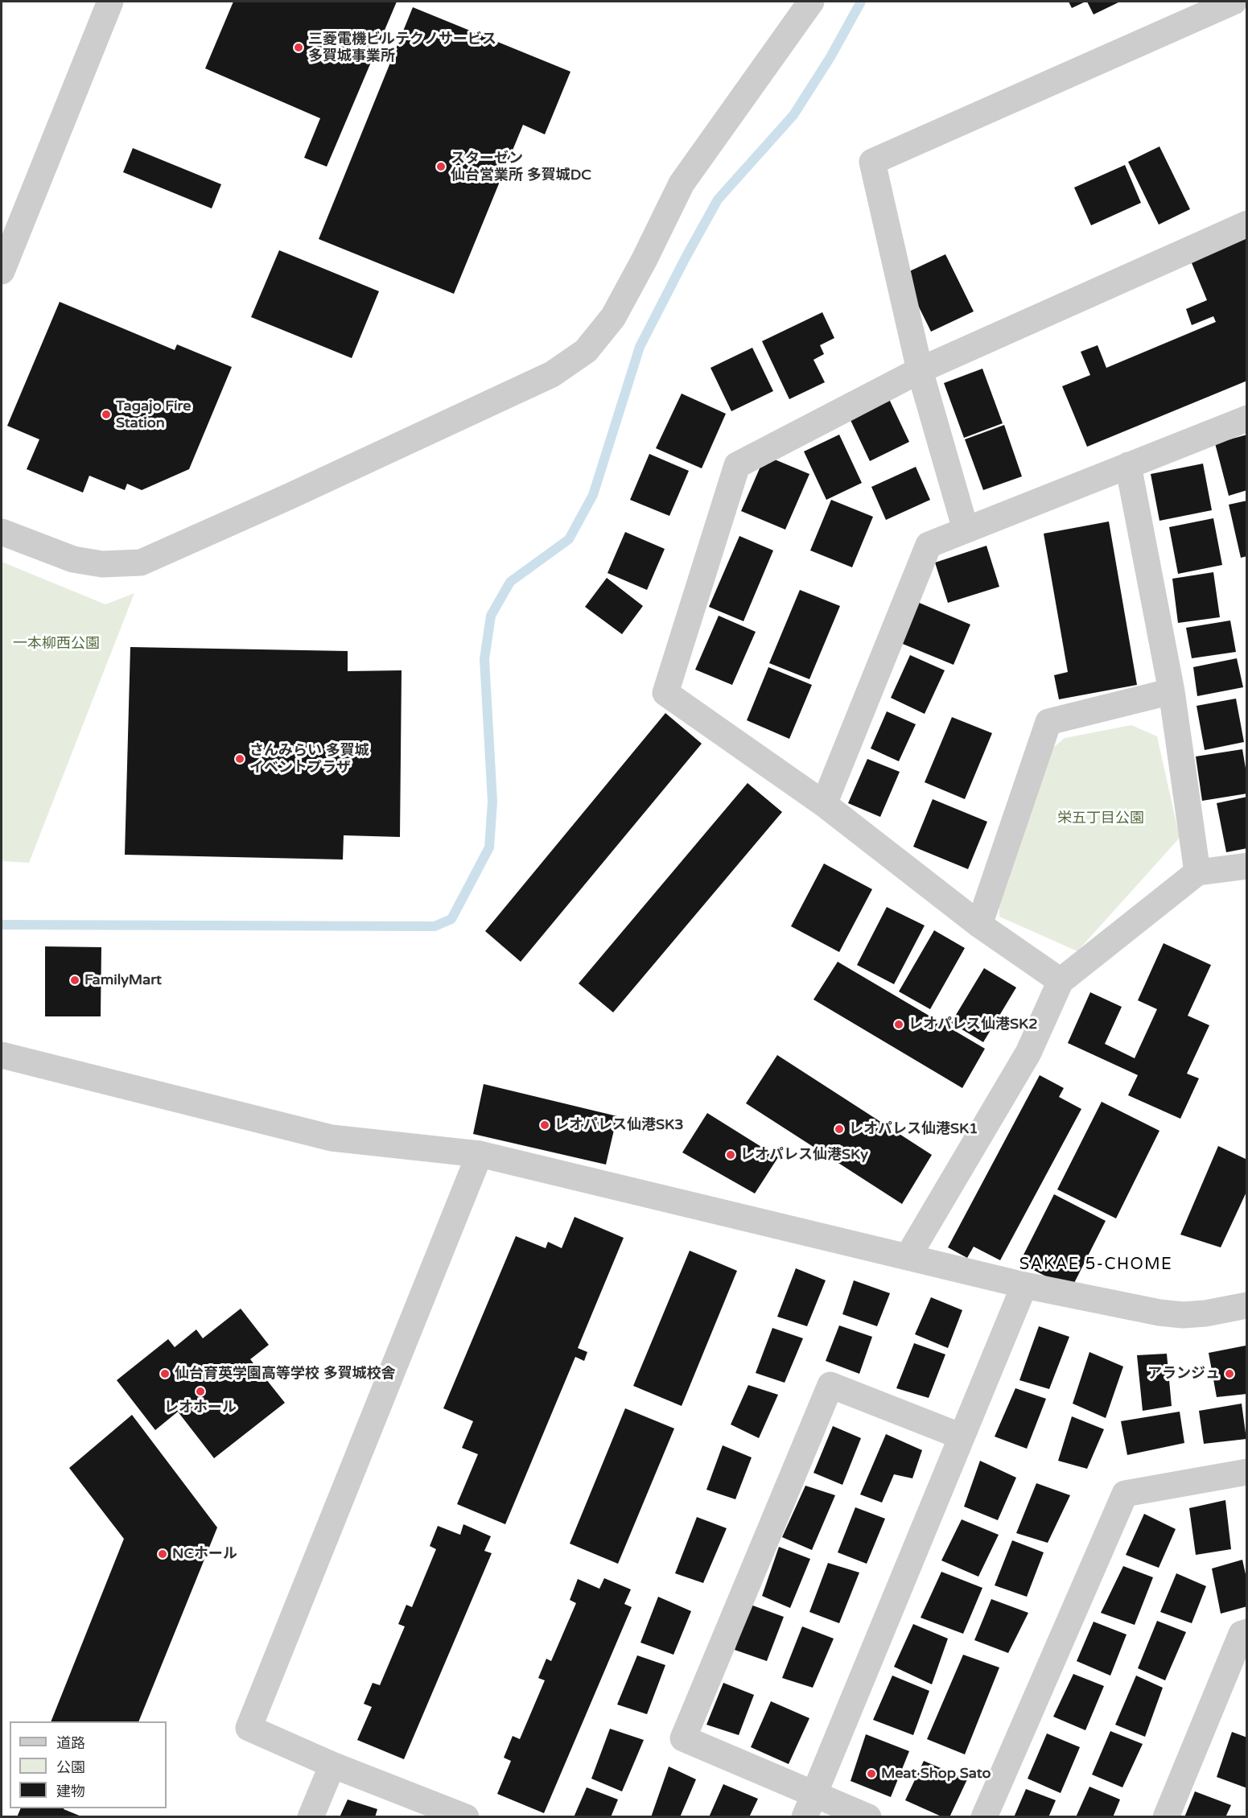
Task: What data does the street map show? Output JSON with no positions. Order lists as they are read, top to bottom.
{
  "districts": ["SAKAE 5-CHOME"],
  "parks": ["一本柳西公園", "栄五丁目公園"],
  "places": [
    "三菱電機ビルテクノサービス 多賀城事業所",
    "スターゼン 仙台営業所 多賀城DC",
    "Tagajo Fire Station",
    "さんみらい 多賀城 イベントプラザ",
    "FamilyMart",
    "レオパレス仙港SK2",
    "レオパレス仙港SK3",
    "レオパレス仙港SK1",
    "レオパレス仙港SKy",
    "仙台育英学園高等学校 多賀城校舎",
    "アランジュ",
    "レオホール",
    "NCホール",
    "Meat Shop Sato"
  ],
  "legend": ["道路", "公園", "建物"]
}
